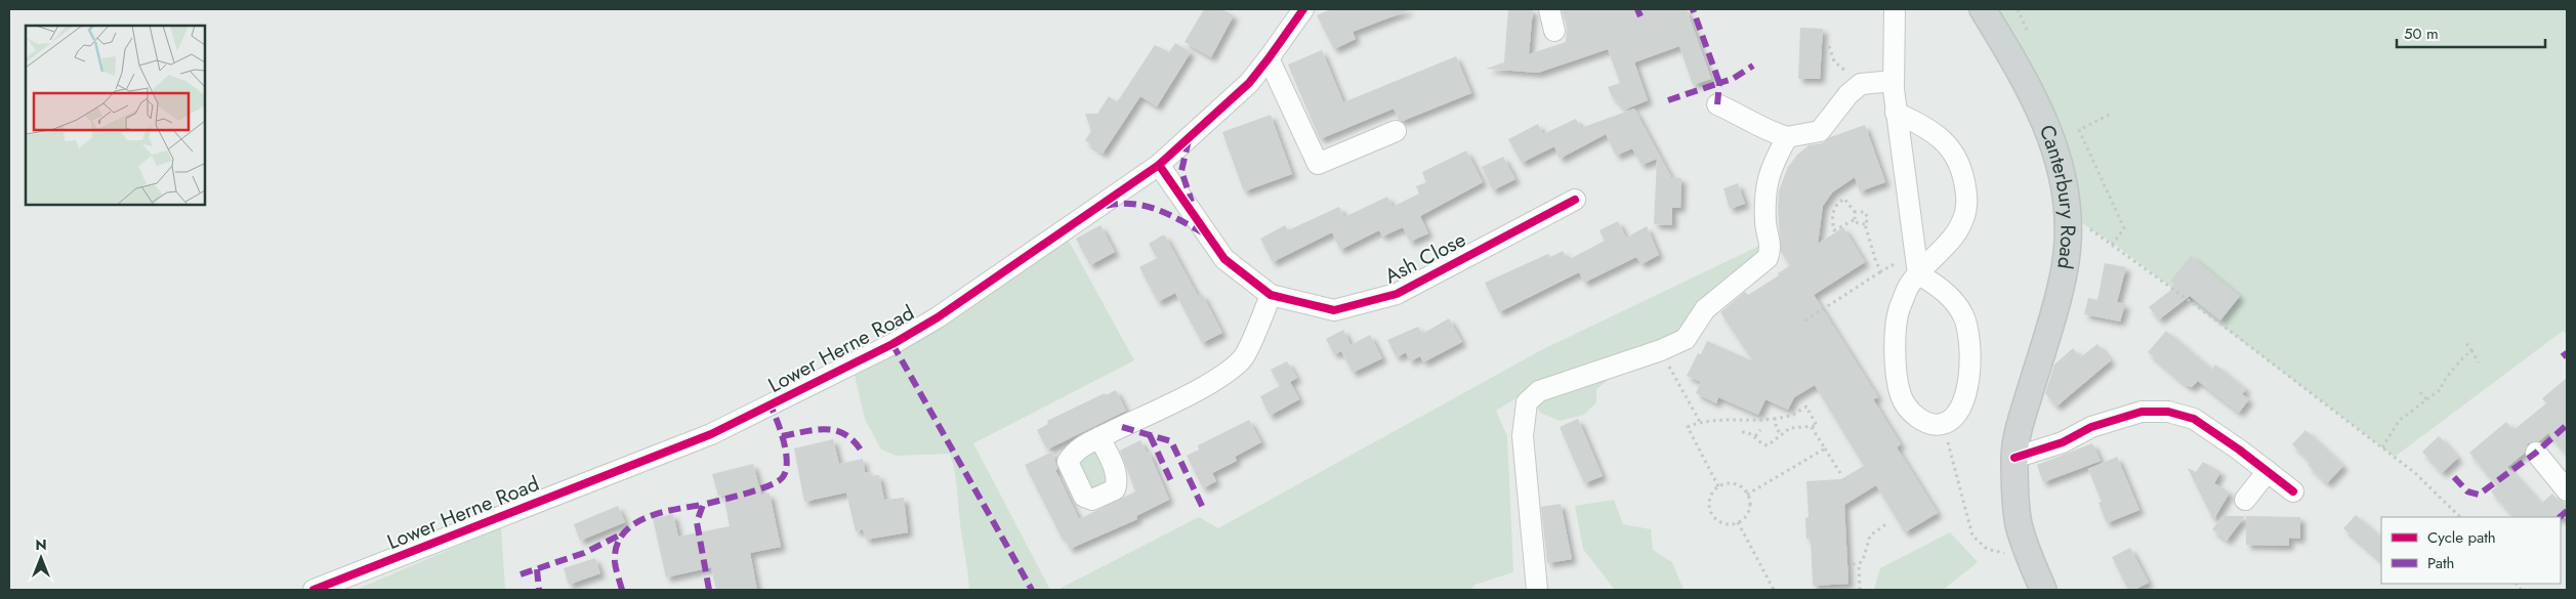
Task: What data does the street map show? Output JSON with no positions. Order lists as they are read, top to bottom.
{
  "streets": {
    "main road": ["Canterbury Road"],
    "street": ["Ash Close", "Lower Herne Road"]
  },
  "crossings": [
    ["Ash Close", "Lower Herne Road"]
  ],
  "legend": ["Cycle path", "Path"],
  "scale_bar": "50 m",
  "north": "top"
}
